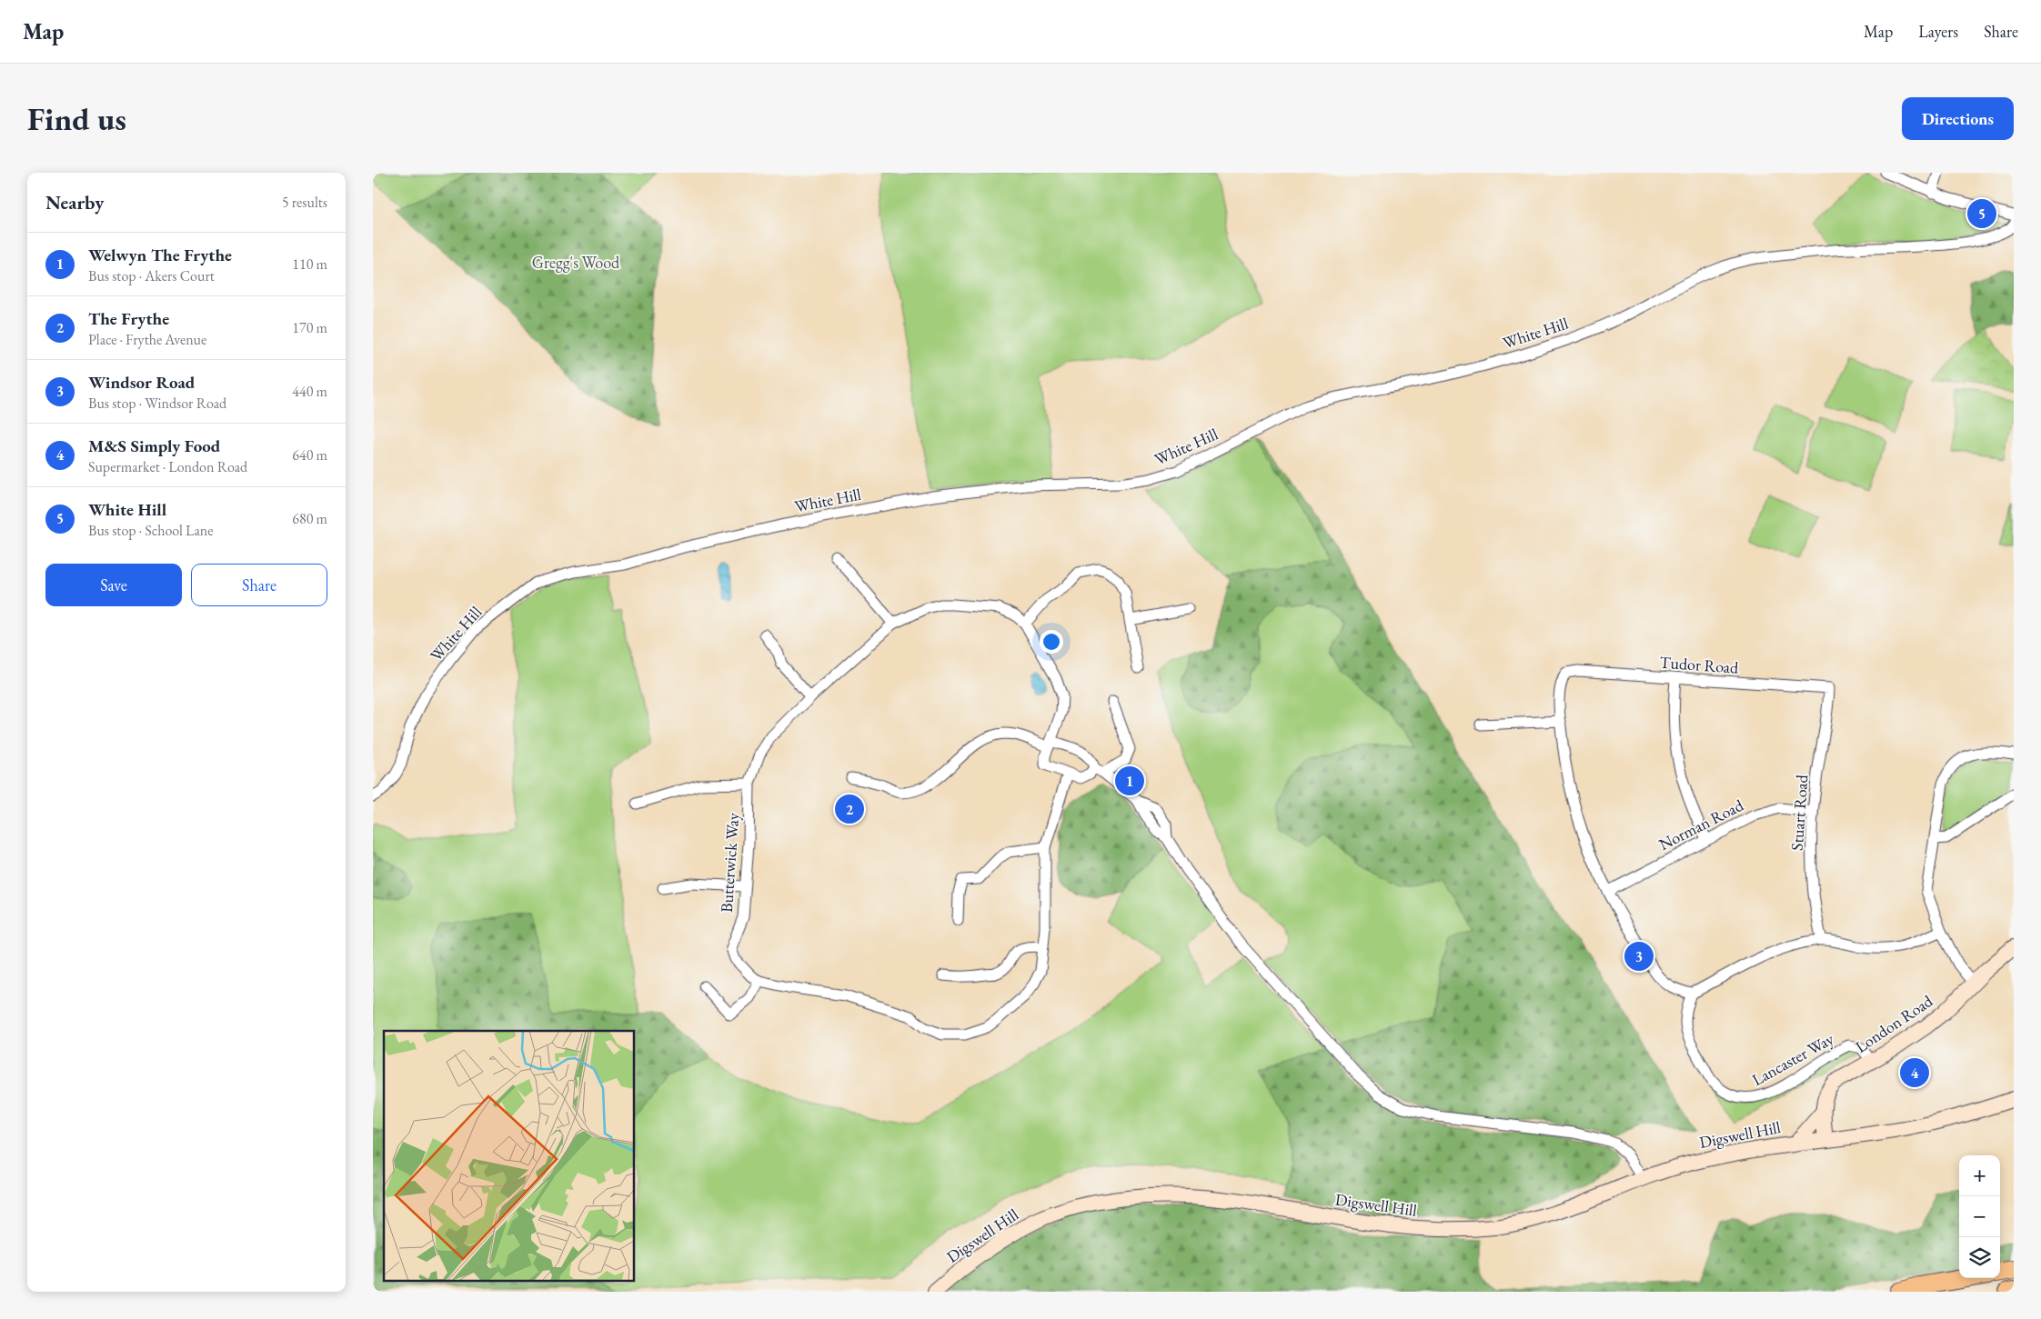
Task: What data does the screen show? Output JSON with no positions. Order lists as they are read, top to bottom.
{
  "streets": {
    "main road": ["London Road", "Digswell Hill"],
    "street": [
      "White Hill",
      "Tudor Road",
      "Stuart Road",
      "Norman Road",
      "Butterwick Way",
      "Lancaster Way"
    ]
  },
  "crossings": [
    ["Tudor Road", "Stuart Road"],
    ["Stuart Road", "Norman Road"],
    ["London Road", "Lancaster Way"],
    ["London Road", "Digswell Hill"]
  ],
  "parks": ["Gregg's Wood"],
  "page": {
    "header": "Map",
    "nav": ["Map", "Layers", "Share"],
    "buttons": [
      "Directions",
      ["Save", "Share"]
    ],
    "title": "Find us",
    "heading": ["Nearby", "5 results"],
    "pins": [
      "5",
      "1",
      "2",
      "3",
      "4"
    ],
    "list": [
      {
        "mark": "1",
        "name": "Welwyn The Frythe",
        "note": "Bus stop · Akers Court",
        "value": "110 m"
      },
      {
        "mark": "2",
        "name": "The Frythe",
        "note": "Place · Frythe Avenue",
        "value": "170 m"
      },
      {
        "mark": "3",
        "name": "Windsor Road",
        "note": "Bus stop · Windsor Road",
        "value": "440 m"
      },
      {
        "mark": "4",
        "name": "M&S Simply Food",
        "note": "Supermarket · London Road",
        "value": "640 m"
      },
      {
        "mark": "5",
        "name": "White Hill",
        "note": "Bus stop · School Lane",
        "value": "680 m"
      }
    ],
    "map_buttons": ["+", "−"]
  }
}
